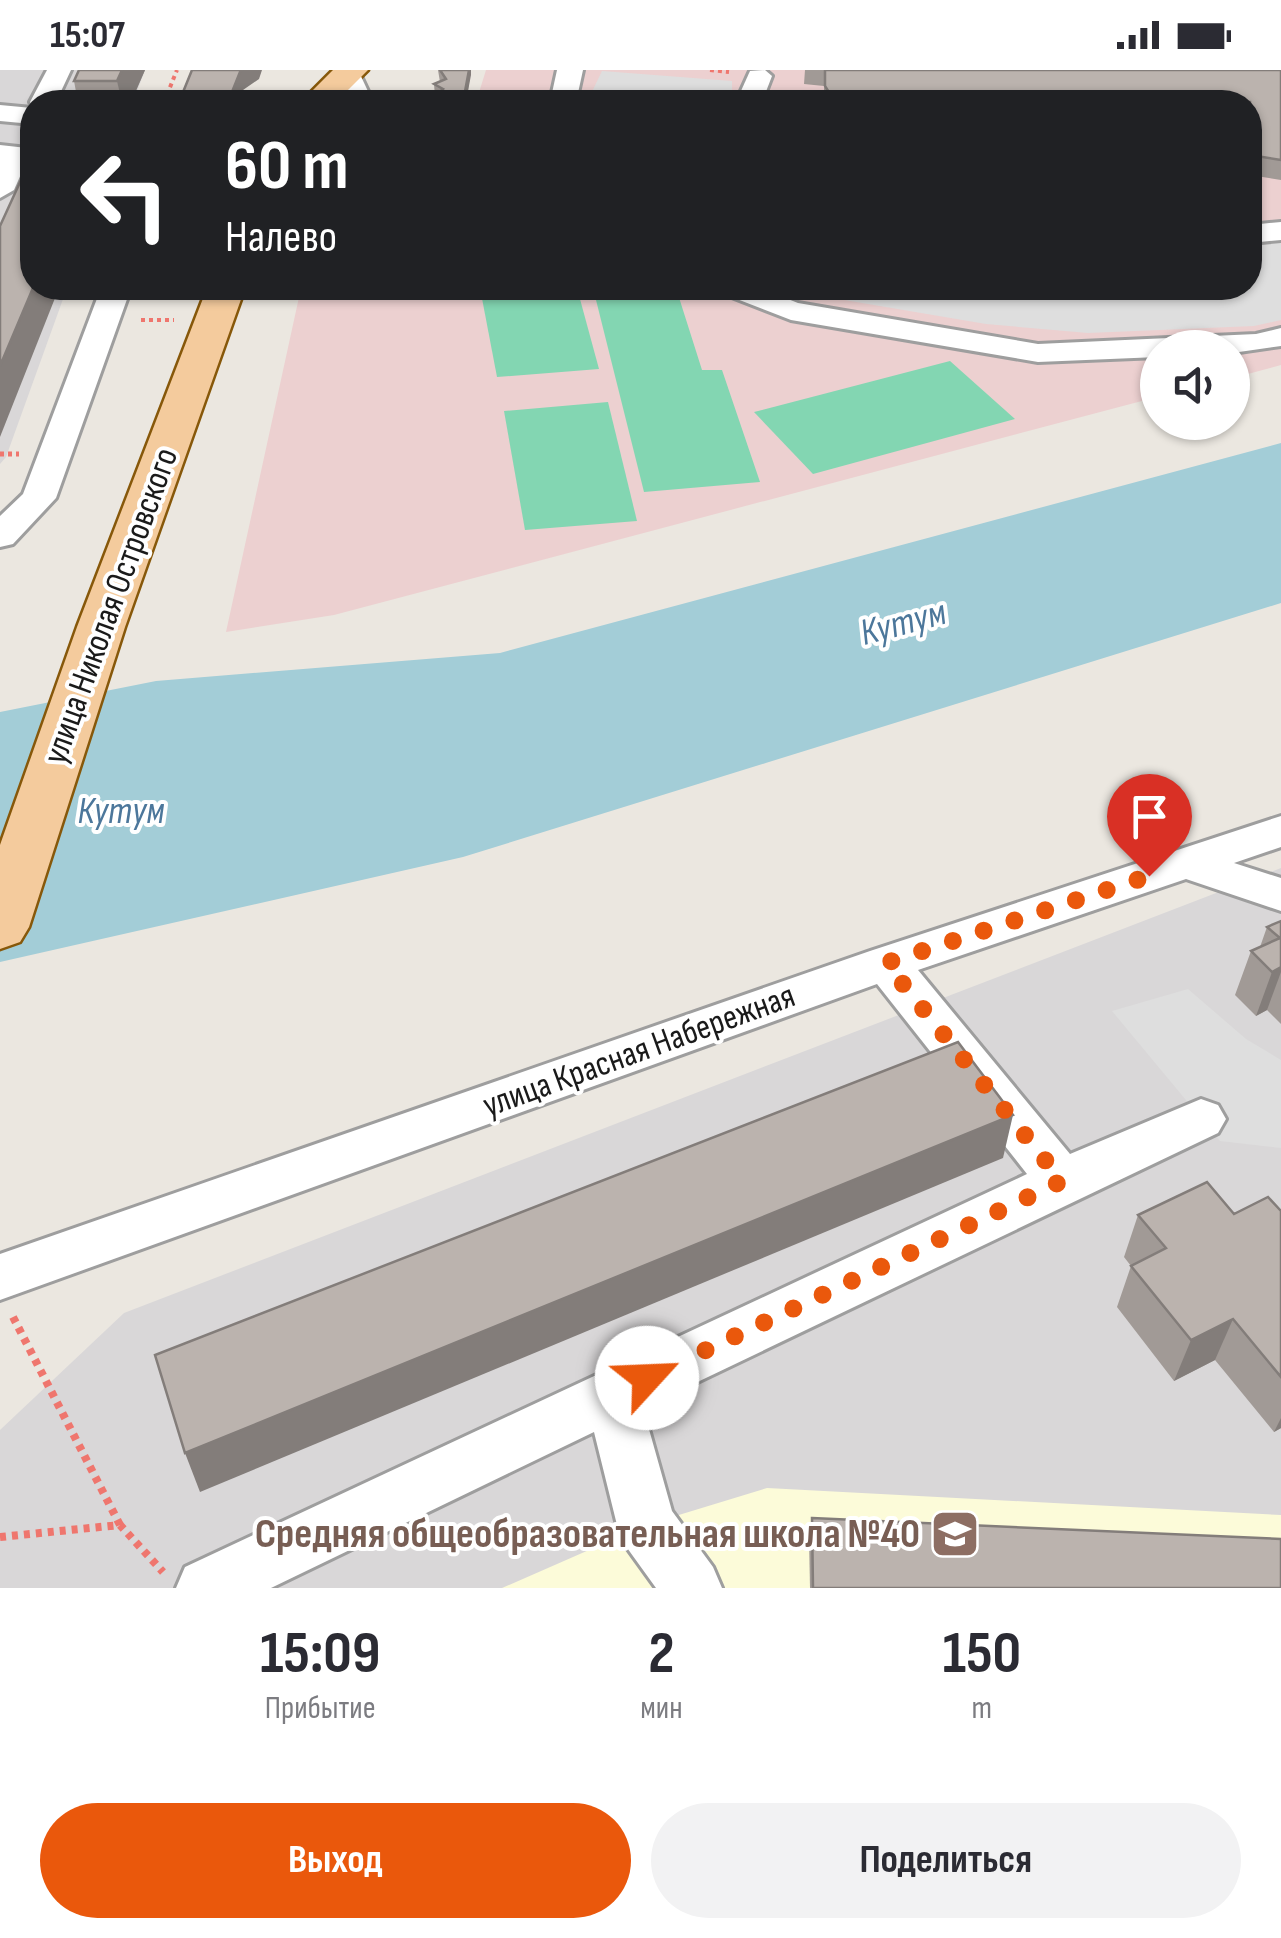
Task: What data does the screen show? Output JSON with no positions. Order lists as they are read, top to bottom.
{
  "streets": {
    "main road": ["улица Николая Островского"],
    "street": ["улица Красная Набережная"]
  },
  "water": ["Кутум"],
  "places": {
    "school or university": ["Средняя общеобразовательная школа №40"]
  },
  "page": {
    "status": "15:07",
    "turn": ["60 m", "Налево"],
    "eta": [
      "15:09",
      "Прибытие",
      "2",
      "мин",
      "150",
      "m"
    ],
    "buttons": ["Выход", "Поделиться"]
  }
}
